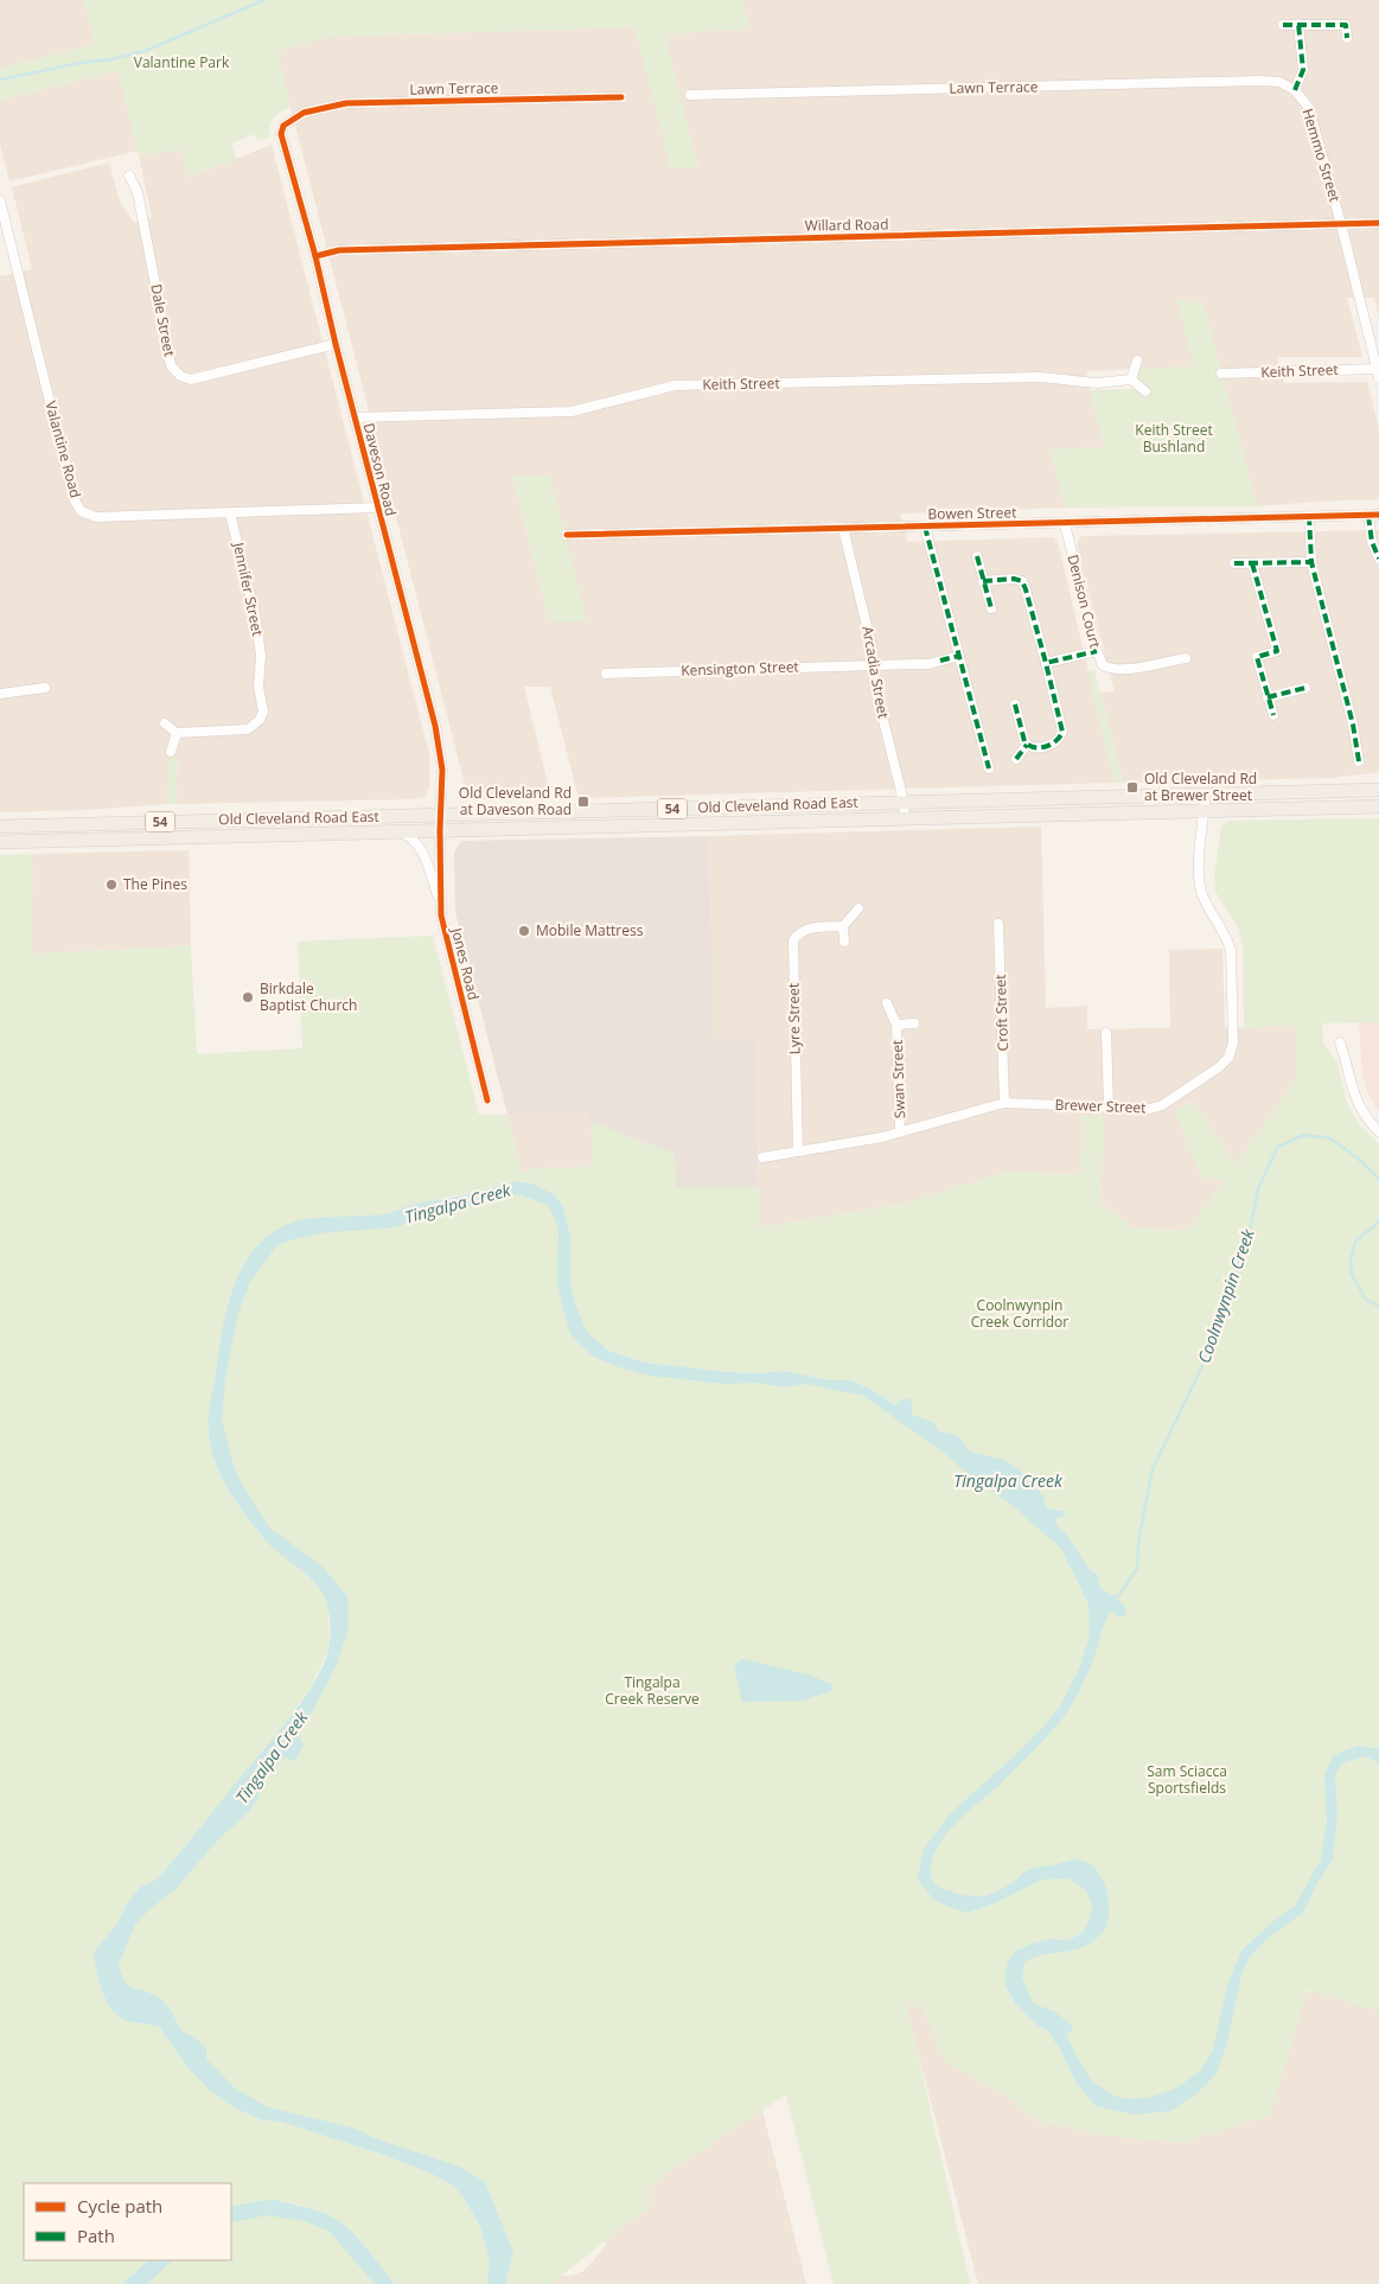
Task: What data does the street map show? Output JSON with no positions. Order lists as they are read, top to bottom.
{
  "streets": {
    "main road": ["Old Cleveland Road East", "54"],
    "street": [
      "Lawn Terrace",
      "Hemmo Street",
      "Willard Road",
      "Dale Street",
      "Keith Street",
      "Valantine Road",
      "Daveson Road",
      "Bowen Street",
      "Jennifer Street",
      "Denison Court",
      "Kensington Street",
      "Arcadia Street",
      "Jones Road",
      "Croft Street",
      "Lyre Street",
      "Swan Street",
      "Brewer Street"
    ]
  },
  "crossings": [
    ["Lawn Terrace", "Hemmo Street"],
    ["Lawn Terrace", "Daveson Road"],
    ["Hemmo Street", "Willard Road"],
    ["Hemmo Street", "Keith Street"],
    ["Willard Road", "Daveson Road"],
    ["Dale Street", "Daveson Road"],
    ["Keith Street", "Daveson Road"],
    ["Valantine Road", "Daveson Road"],
    ["Valantine Road", "Jennifer Street"],
    ["Daveson Road", "Old Cleveland Road East"],
    ["Daveson Road", "Jones Road"],
    ["Bowen Street", "Denison Court"],
    ["Bowen Street", "Arcadia Street"],
    ["Kensington Street", "Arcadia Street"],
    ["Arcadia Street", "Old Cleveland Road East"],
    ["Old Cleveland Road East", "Jones Road"],
    ["Old Cleveland Road East", "Brewer Street"],
    ["Croft Street", "Brewer Street"],
    ["Lyre Street", "Brewer Street"],
    ["Swan Street", "Brewer Street"]
  ],
  "water": ["Tingalpa Creek", "Coolnwynpin Creek"],
  "parks": [
    "Valantine Park",
    "Keith Street Bushland",
    "Coolnwynpin Creek Corridor",
    "Tingalpa Creek Reserve",
    "Sam Sciacca Sportsfields"
  ],
  "places": {
    "transit": ["Old Cleveland Rd at Brewer Street", "Old Cleveland Rd at Daveson Road"],
    "other": ["The Pines", "Mobile Mattress", "Birkdale Baptist Church"]
  },
  "legend": ["Cycle path", "Path"]
}
